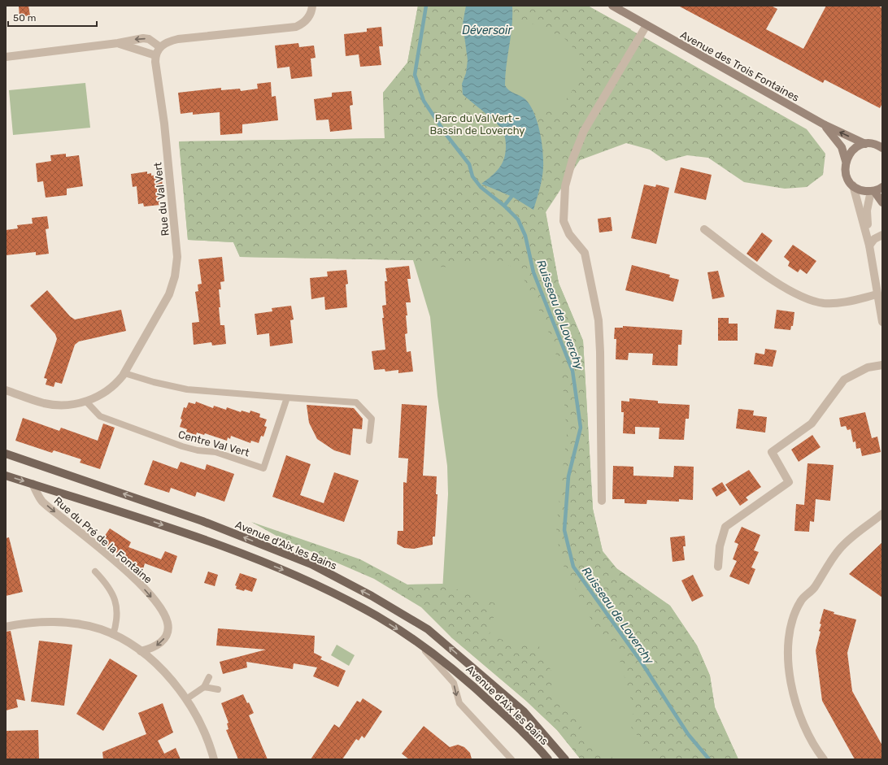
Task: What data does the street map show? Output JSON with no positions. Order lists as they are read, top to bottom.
{
  "streets": {
    "main road": ["Avenue d'Aix les Bains"],
    "street": ["Avenue des Trois Fontaines", "Rue du Val Vert", "Rue du Pré de la Fontaine"],
    "lane": ["Centre Val Vert"]
  },
  "crossings": [
    ["Rue du Val Vert", "Centre Val Vert"],
    ["Rue du Pré de la Fontaine", "Avenue d'Aix les Bains"]
  ],
  "water": ["Déversoir", "Ruisseau de Loverchy"],
  "parks": ["Parc du Val Vert - Bassin de Loverchy"],
  "scale_bar": "50 m"
}
